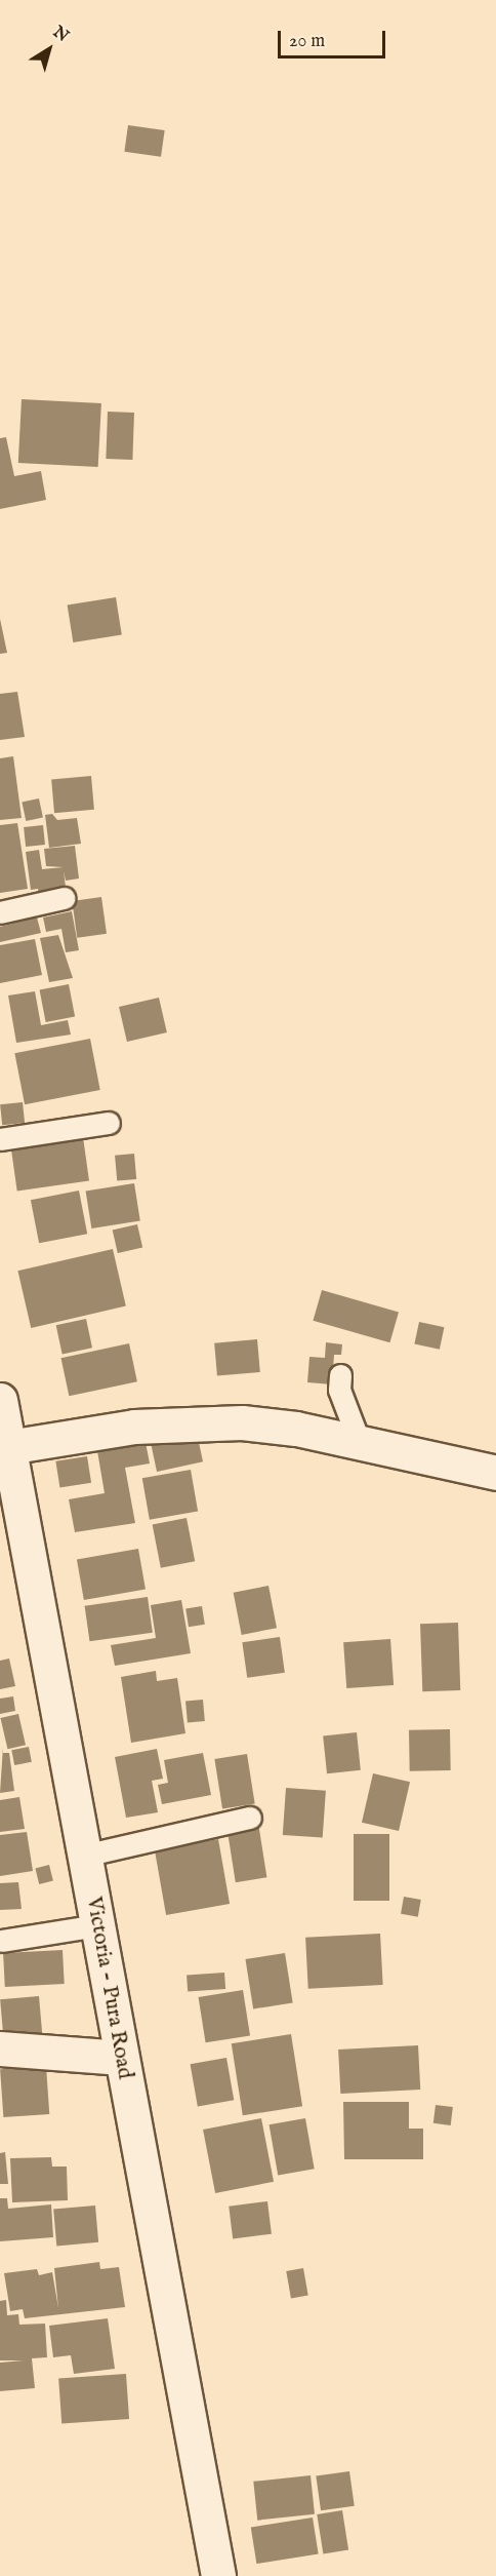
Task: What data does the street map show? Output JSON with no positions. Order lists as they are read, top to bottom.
{
  "streets": {
    "main road": ["Victoria - Pura Road"]
  },
  "scale_bar": "20 m",
  "north": "top right"
}
